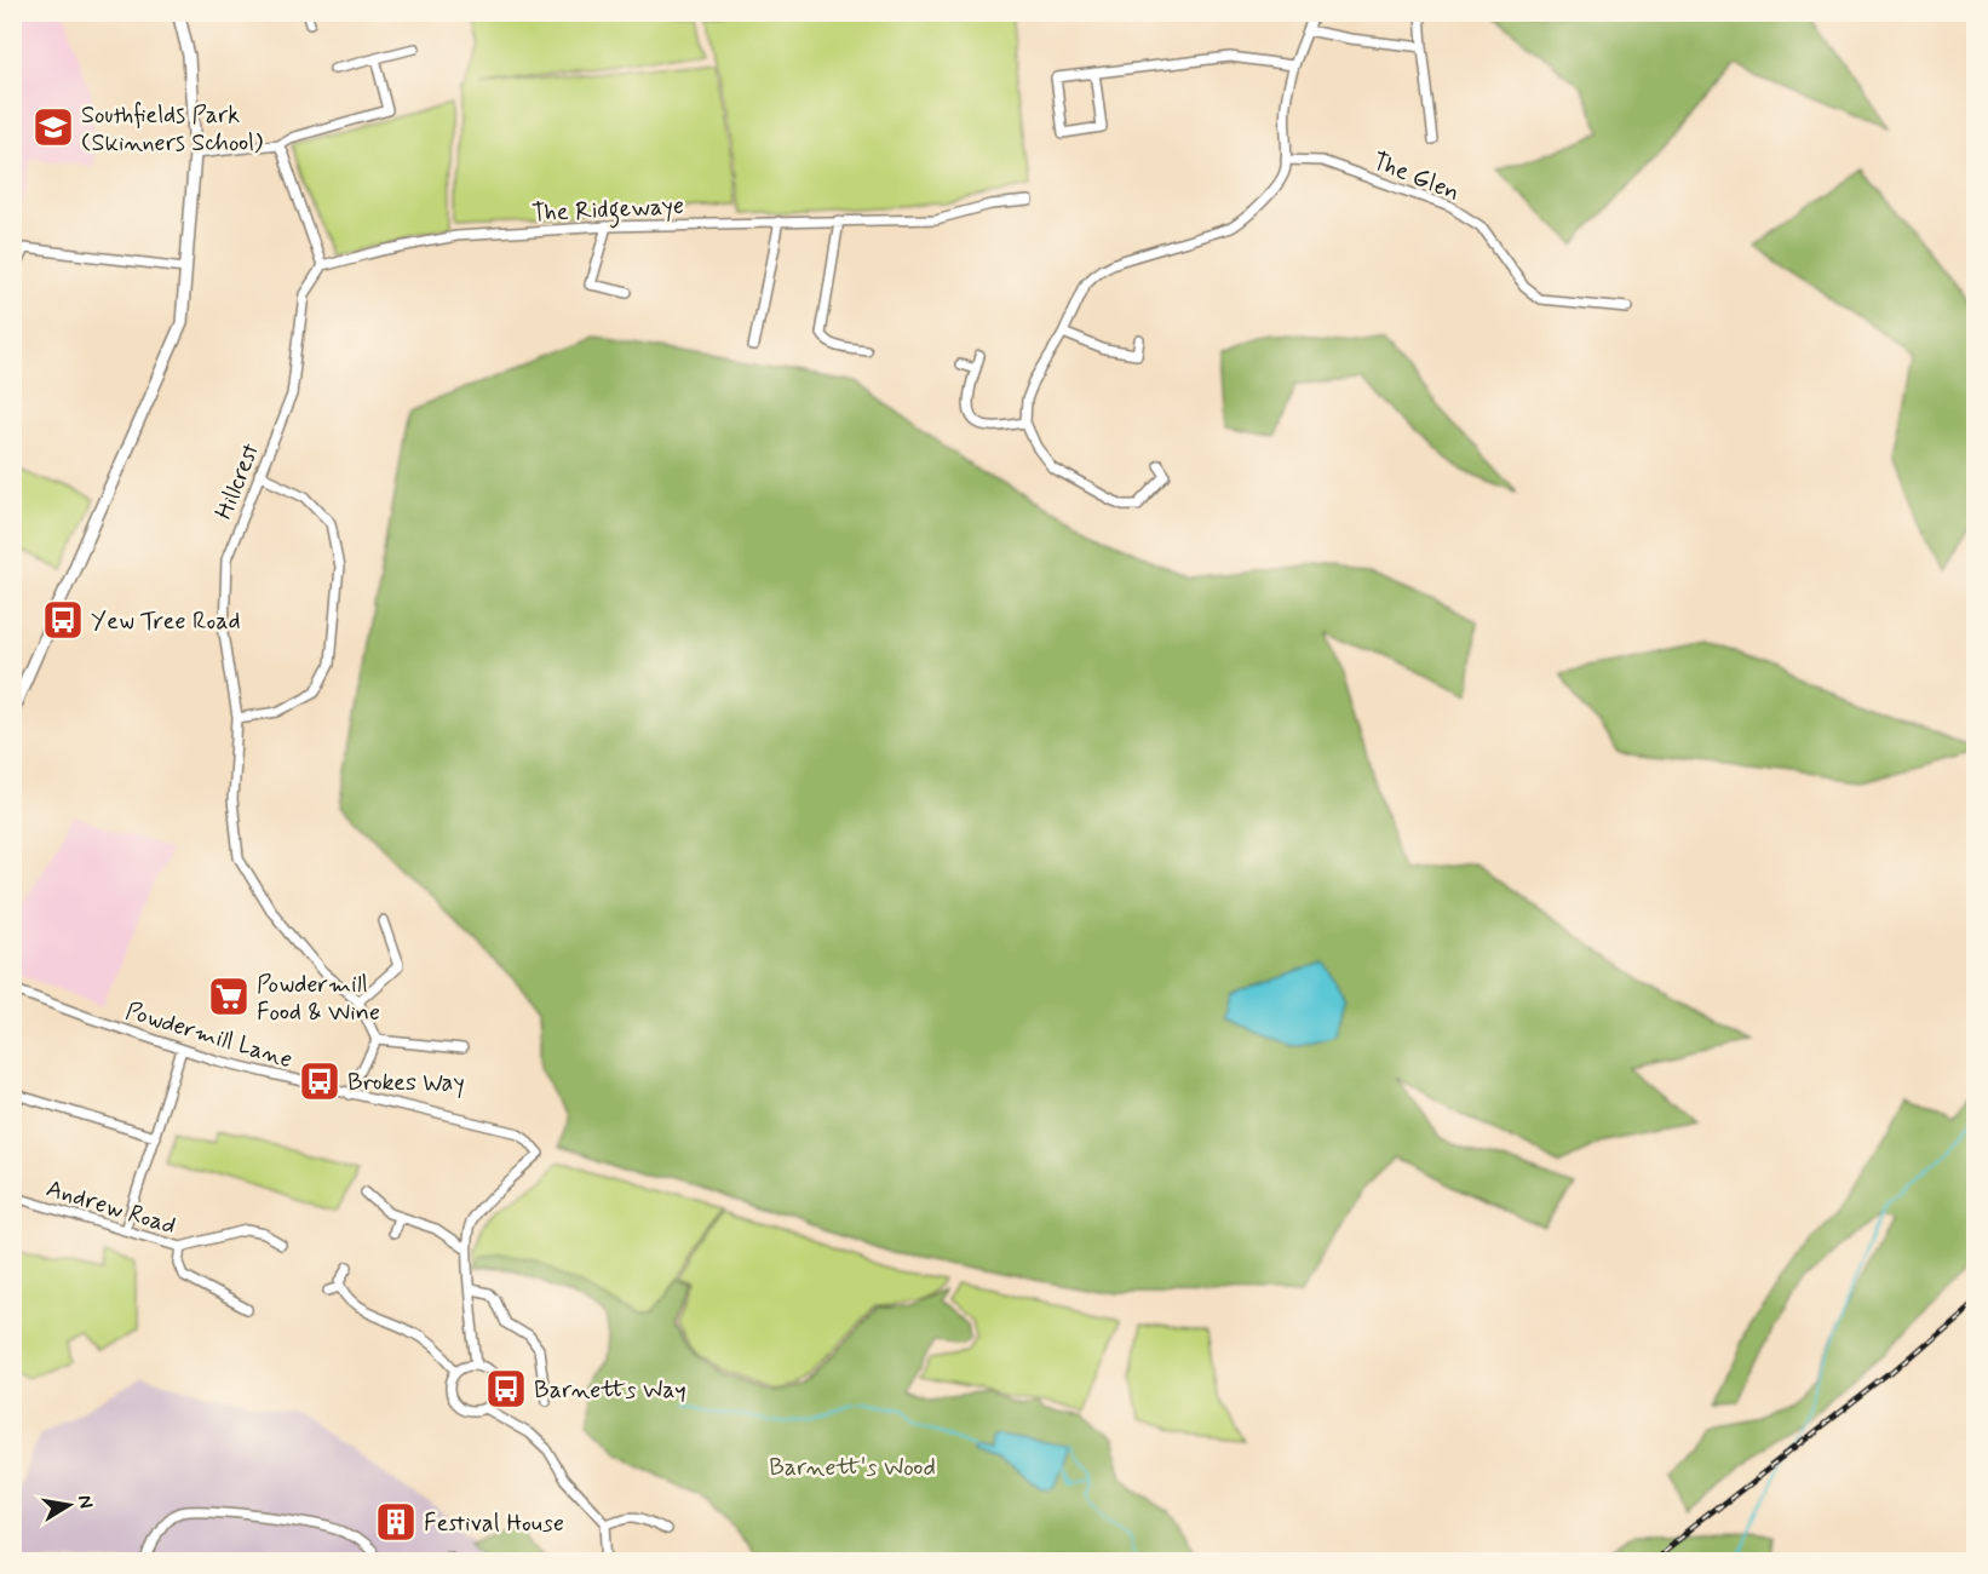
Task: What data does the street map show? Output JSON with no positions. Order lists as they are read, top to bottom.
{
  "streets": {
    "street": [
      "The Glen",
      "The Ridgewaye",
      "Hillcrest",
      "Powdermill Lane",
      "Andrew Road"
    ]
  },
  "crossings": [
    ["The Ridgewaye", "Hillcrest"]
  ],
  "parks": ["Barnett's Wood"],
  "places": {
    "school or university": ["Southfields Park (Skinners School)"],
    "bus stop": ["Yew Tree Road", "Brokes Way", "Barnetts Way"],
    "supermarket": ["Powdermill Food & Wine"],
    "building": ["Festival House"]
  },
  "north": "right"
}
